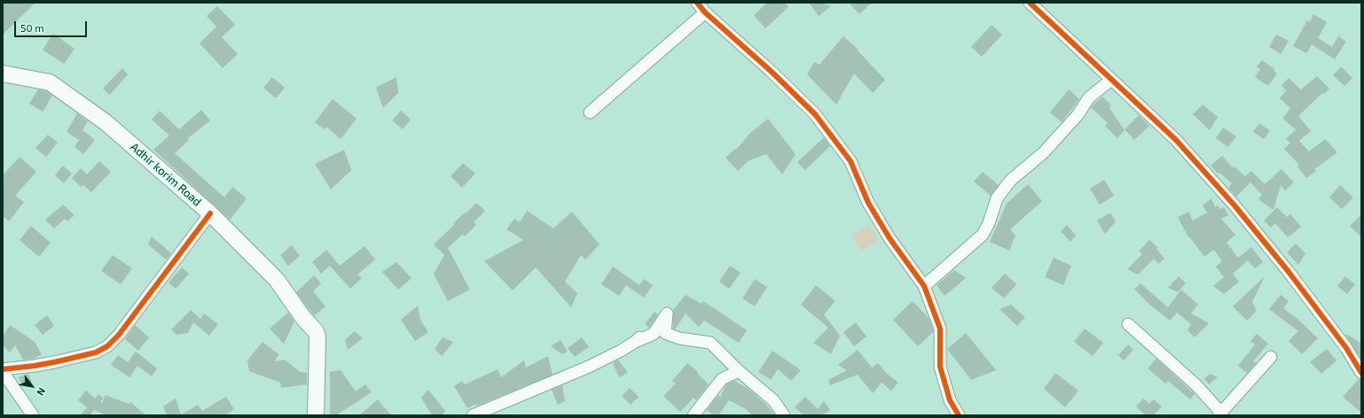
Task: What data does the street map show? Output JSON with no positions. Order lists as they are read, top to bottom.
{
  "streets": {
    "main road": ["Adhir korim Road"]
  },
  "scale_bar": "50 m",
  "north": "bottom right"
}
